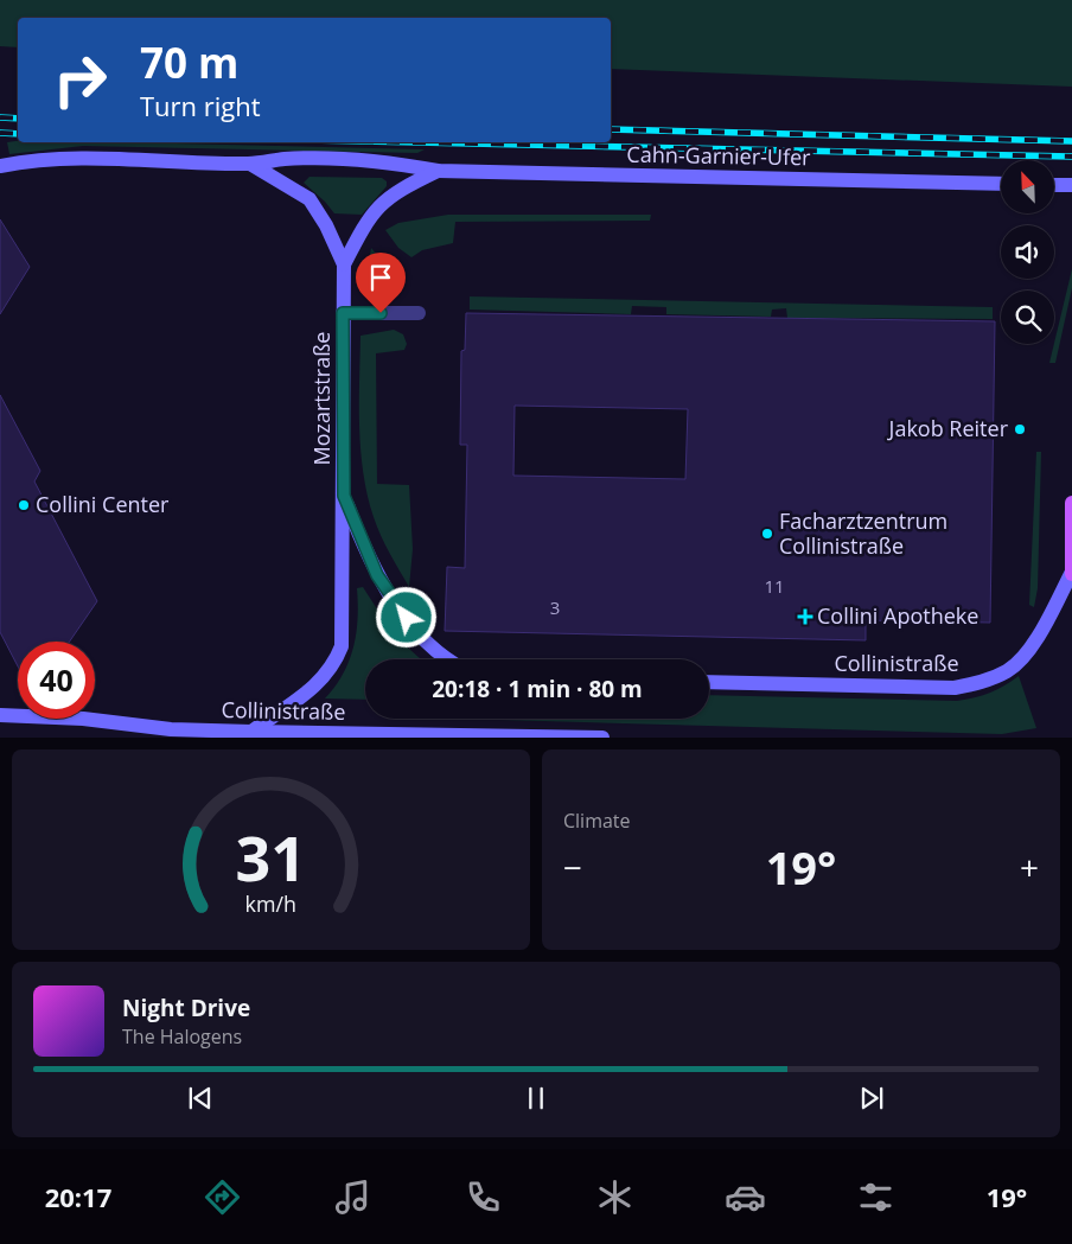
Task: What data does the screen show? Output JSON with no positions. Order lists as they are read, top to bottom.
{
  "streets": {
    "street": ["Cahn-Garnier-Ufer", "Mozartstraße", "Collinistraße"]
  },
  "crossings": [
    ["Cahn-Garnier-Ufer", "Mozartstraße"],
    ["Mozartstraße", "Collinistraße"]
  ],
  "places": {
    "other": ["Jakob Reiter", "Collini Center", "Facharztzentrum Collinistraße"],
    "health": ["Collini Apotheke"]
  },
  "house_numbers": ["11", "3"],
  "north": "top left",
  "page": {
    "turn": ["70 m", "Turn right"],
    "limit": "40",
    "trip": "20:18 · 1 min · 80 m",
    "tile": "Climate",
    "heat": ["−", "19°", "+"],
    "song": ["Night Drive", "The Halogens"],
    "tabs": ["20:17", "19°"],
    "gauge": ["31", "km/h"]
  }
}
